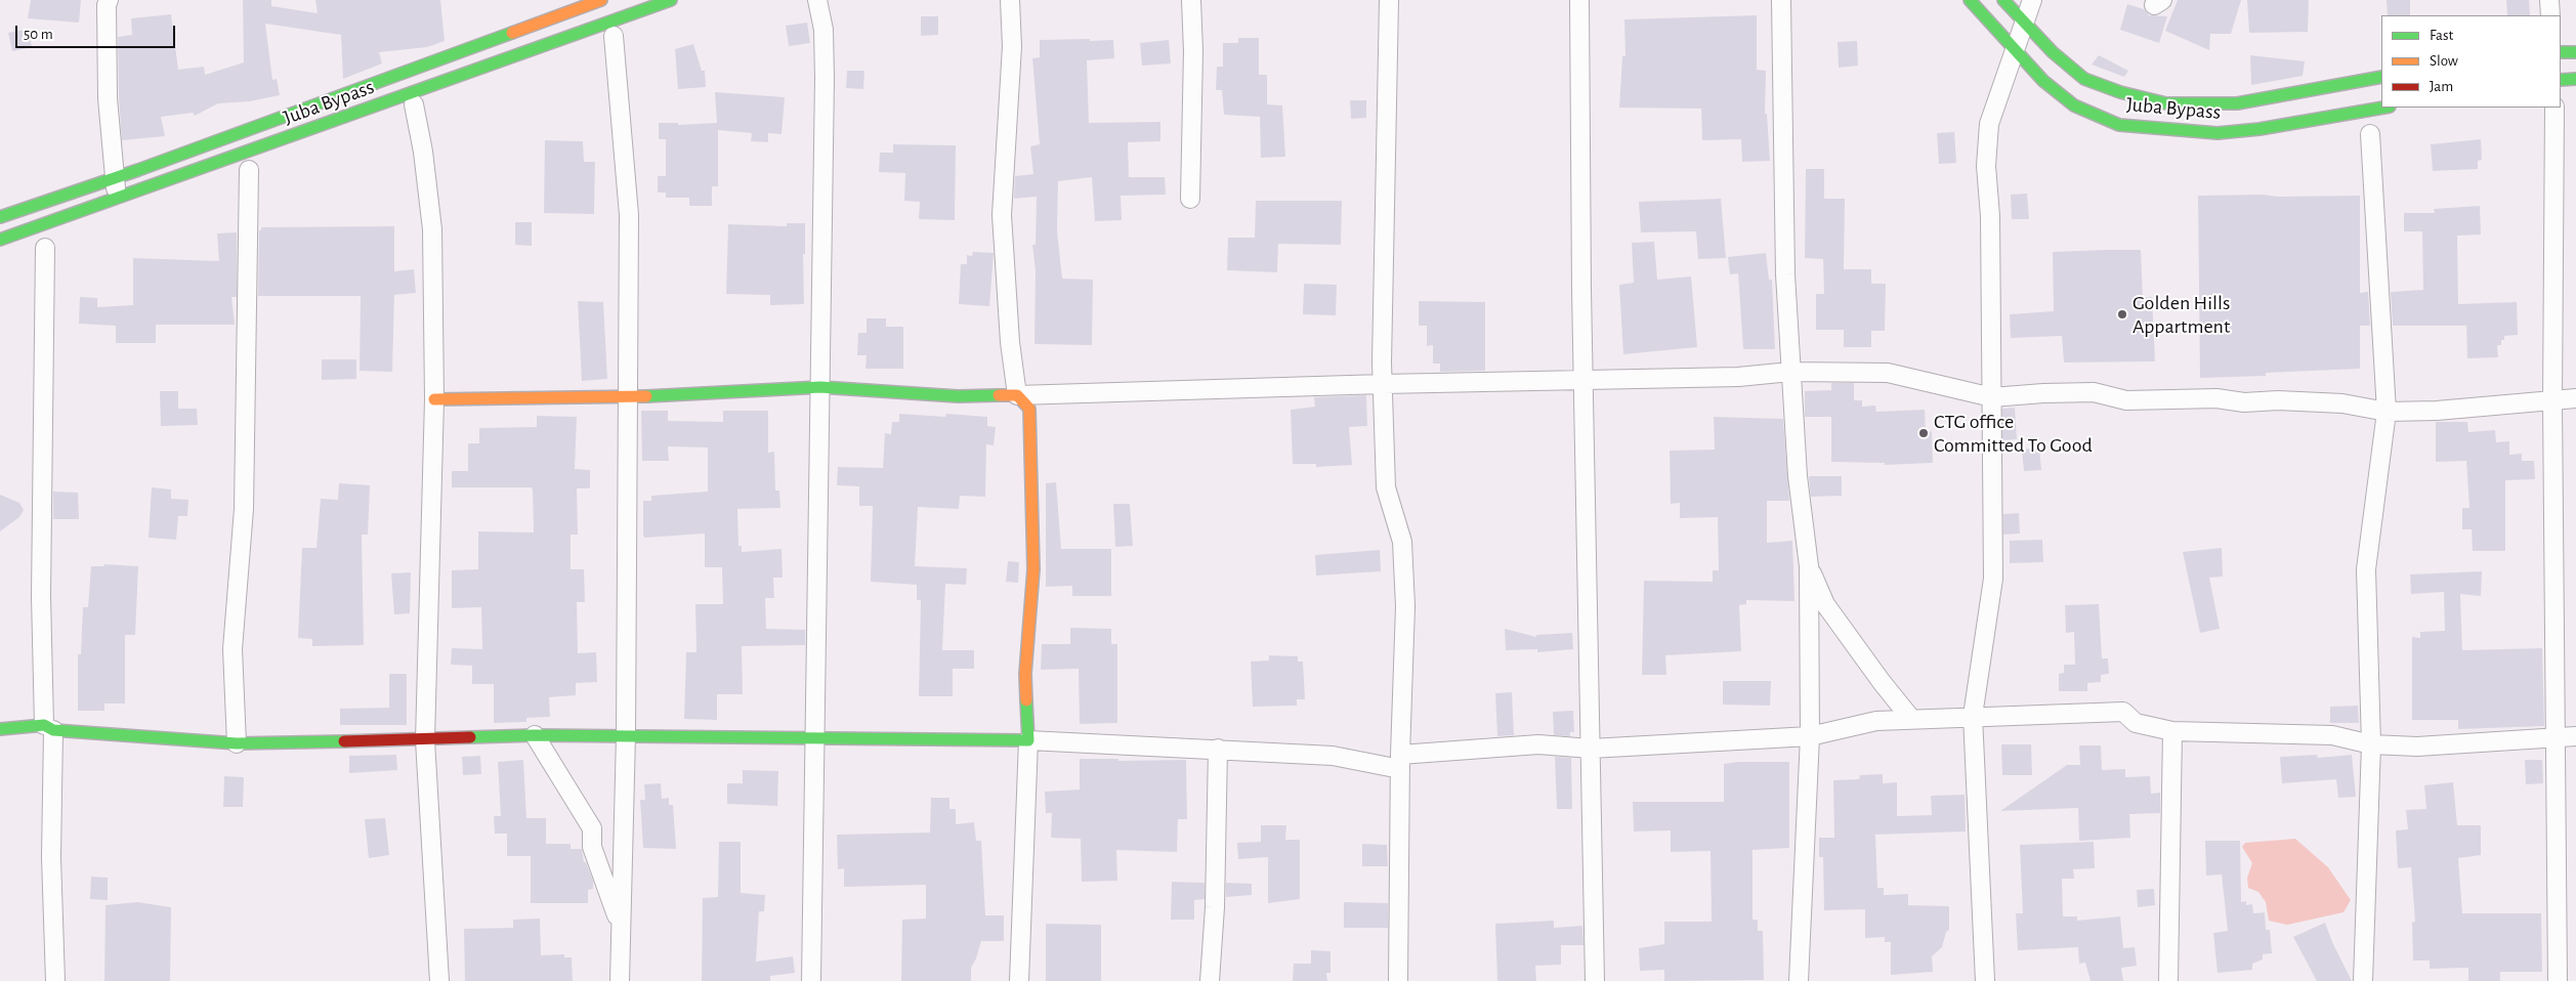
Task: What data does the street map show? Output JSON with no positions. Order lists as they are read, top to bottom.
{
  "streets": {
    "main road": ["Juba Bypass"]
  },
  "places": ["Golden Hills Appartment", "CTG office Committed To Good"],
  "legend": ["Fast", "Slow", "Jam"],
  "scale_bar": "50 m"
}
